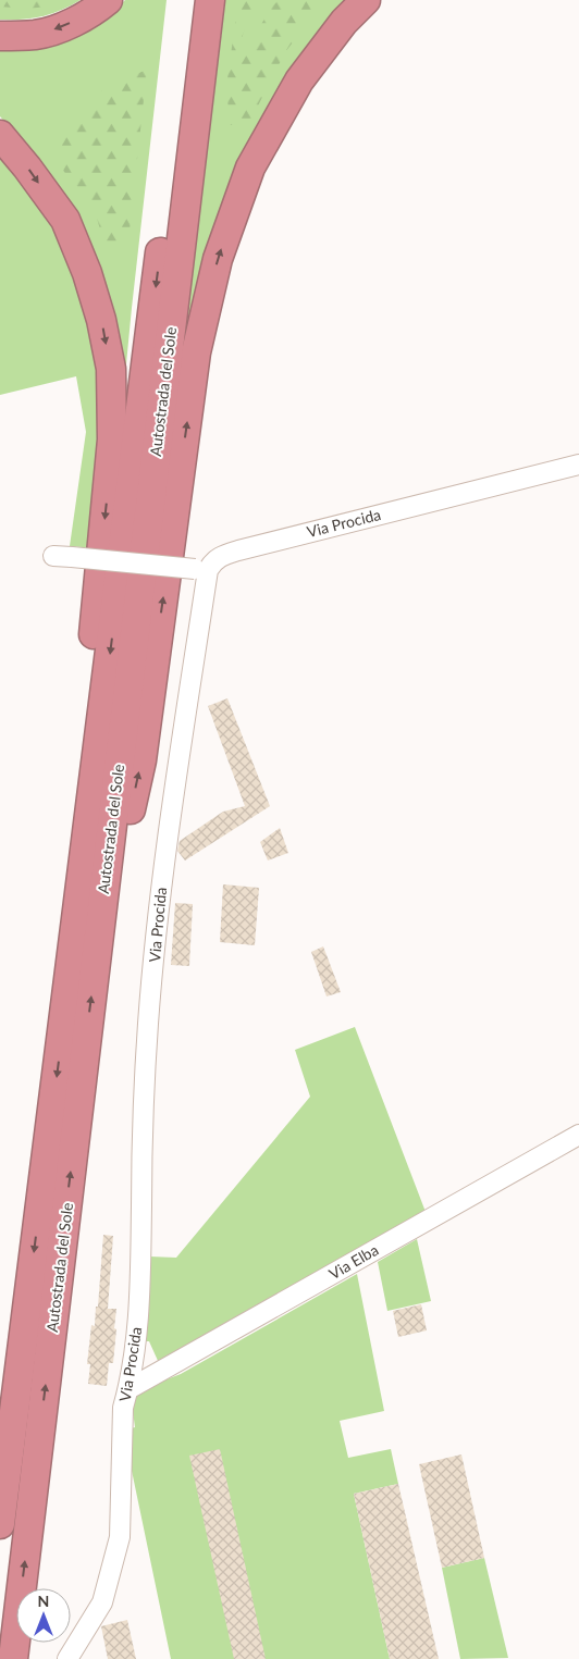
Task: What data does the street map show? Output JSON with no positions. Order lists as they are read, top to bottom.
{
  "streets": {
    "highway": ["Autostrada del Sole"],
    "street": ["Via Procida", "Via Elba"]
  },
  "crossings": [
    ["Via Procida", "Via Elba"]
  ],
  "north": "top"
}
